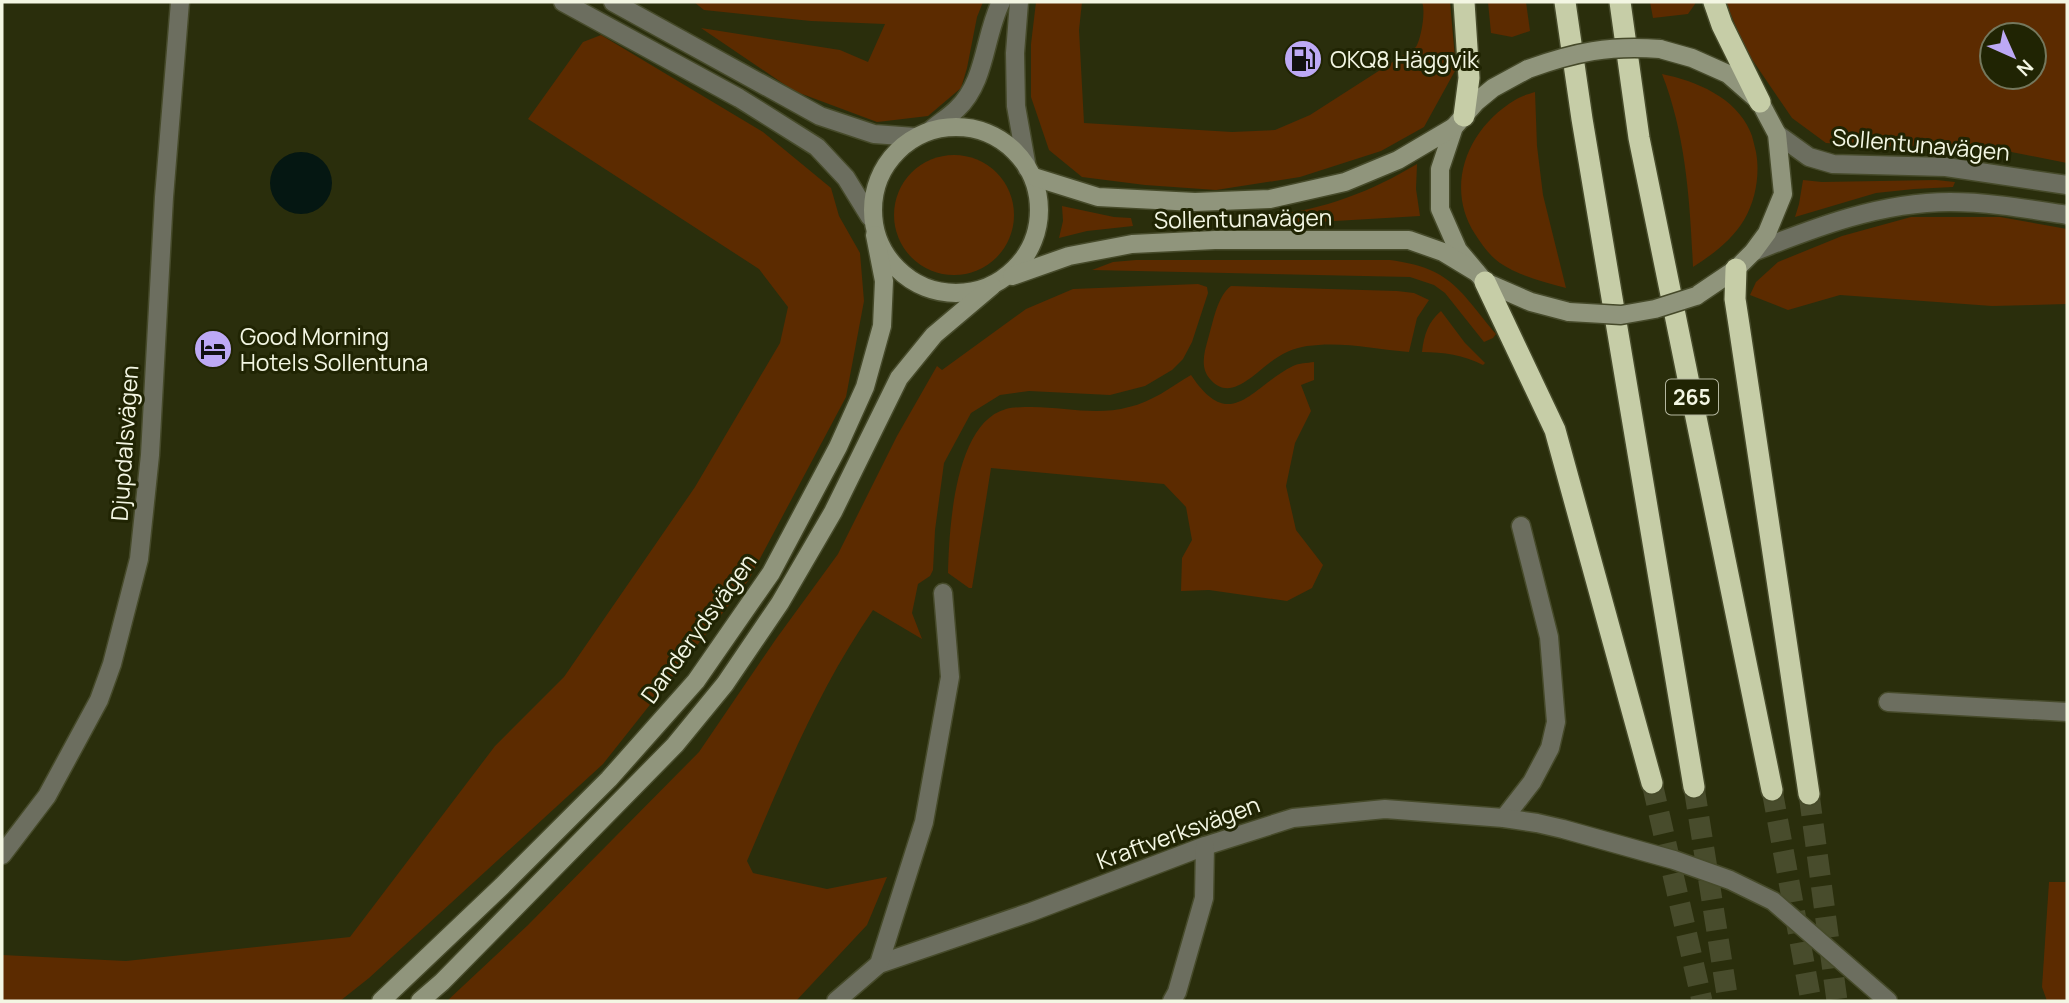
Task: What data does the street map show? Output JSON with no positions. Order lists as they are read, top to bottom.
{
  "streets": {
    "highway": ["265"],
    "main road": ["Sollentunavägen", "Danderydsvägen"],
    "street": ["Djupdalsvägen", "Kraftverksvägen"]
  },
  "crossings": [
    ["Sollentunavägen", "Danderydsvägen"]
  ],
  "places": {
    "fuel station": ["OKQ8 Häggvik"],
    "hotel": ["Good Morning Hotels Sollentuna"]
  },
  "north": "bottom right"
}
